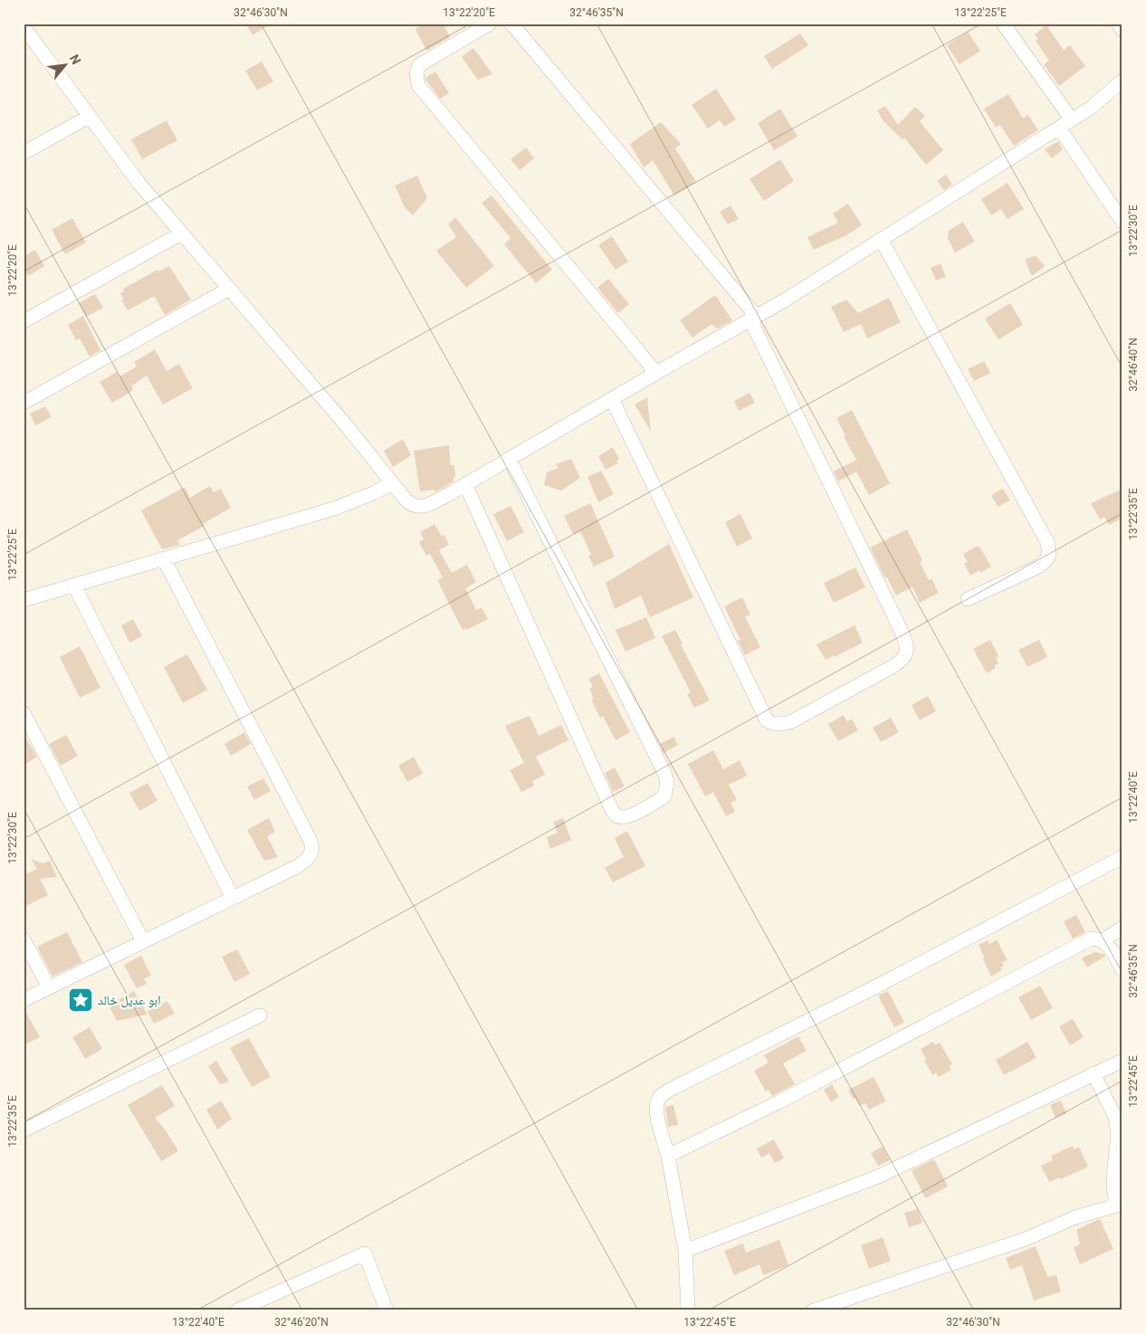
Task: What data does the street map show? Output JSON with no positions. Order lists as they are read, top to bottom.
{
  "places": {
    "place": ["ابو عديل خالد"]
  },
  "north": "top right",
  "coordinates": [
    "32°46'30\"N",
    "13°22'20\"E",
    "32°46'35\"N",
    "13°22'25\"E",
    "13°22'30\"E",
    "32°46'40\"N",
    "13°22'35\"E",
    "13°22'40\"E",
    "13°22'45\"E",
    "32°46'20\"N"
  ]
}
